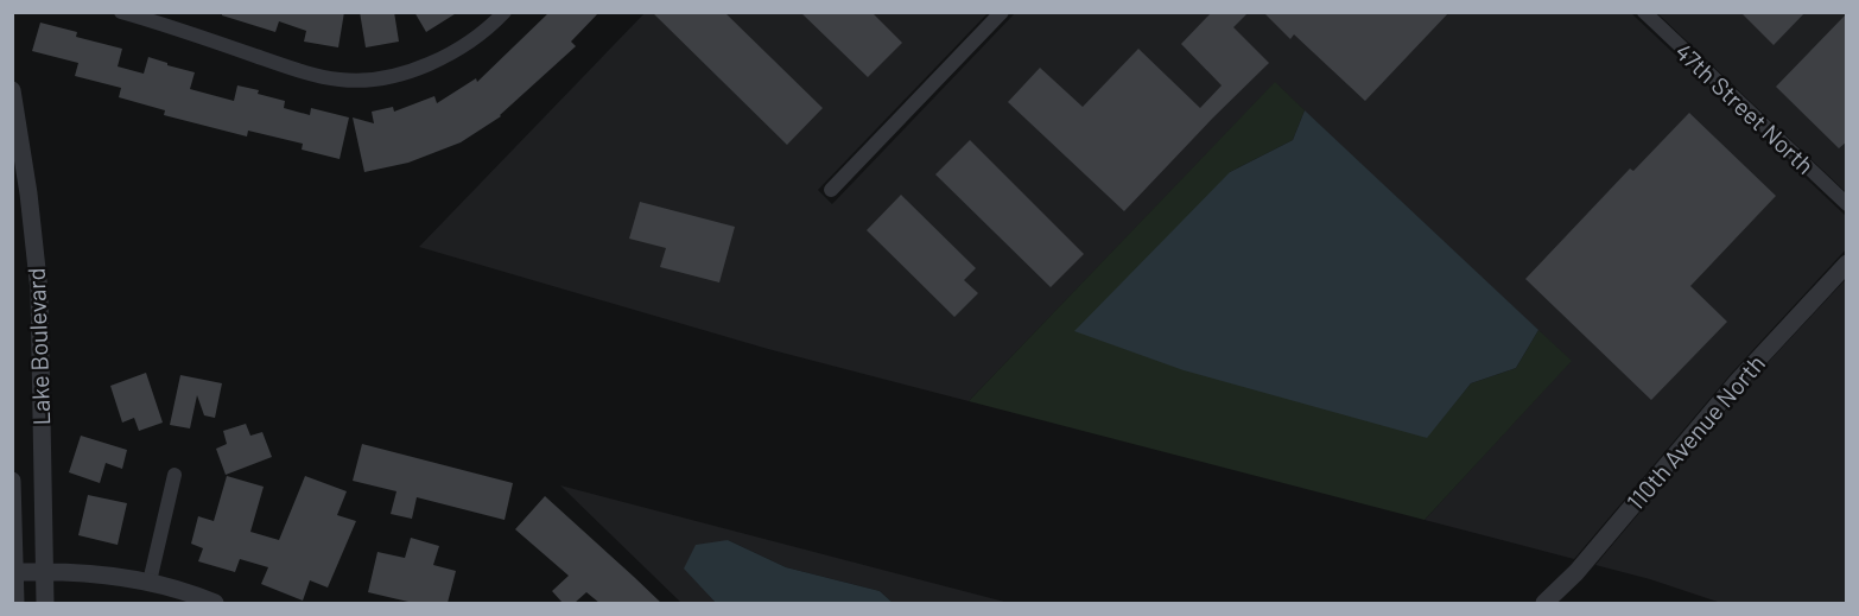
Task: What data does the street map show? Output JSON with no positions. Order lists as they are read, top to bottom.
{
  "streets": {
    "street": ["47th Street North", "Lake Boulevard", "110th Avenue North"]
  }
}
